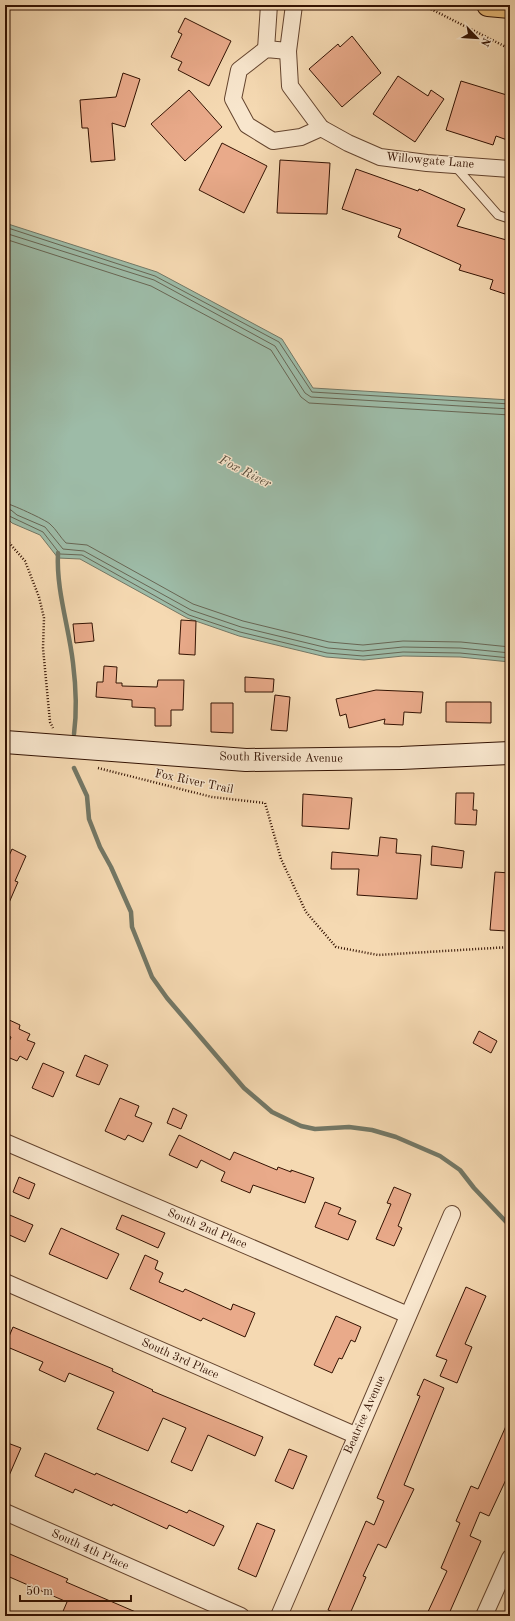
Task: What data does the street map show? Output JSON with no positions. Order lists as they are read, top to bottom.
{
  "streets": {
    "main road": ["South Riverside Avenue"],
    "street": [
      "Willowgate Lane",
      "South 2nd Place",
      "South 3rd Place",
      "Beatrice Avenue",
      "South 4th Place"
    ],
    "path": ["Fox River Trail"]
  },
  "crossings": [
    ["South 2nd Place", "Beatrice Avenue"],
    ["South 3rd Place", "Beatrice Avenue"]
  ],
  "water": ["Fox River"],
  "scale_bar": "50 m",
  "north": "bottom right"
}
